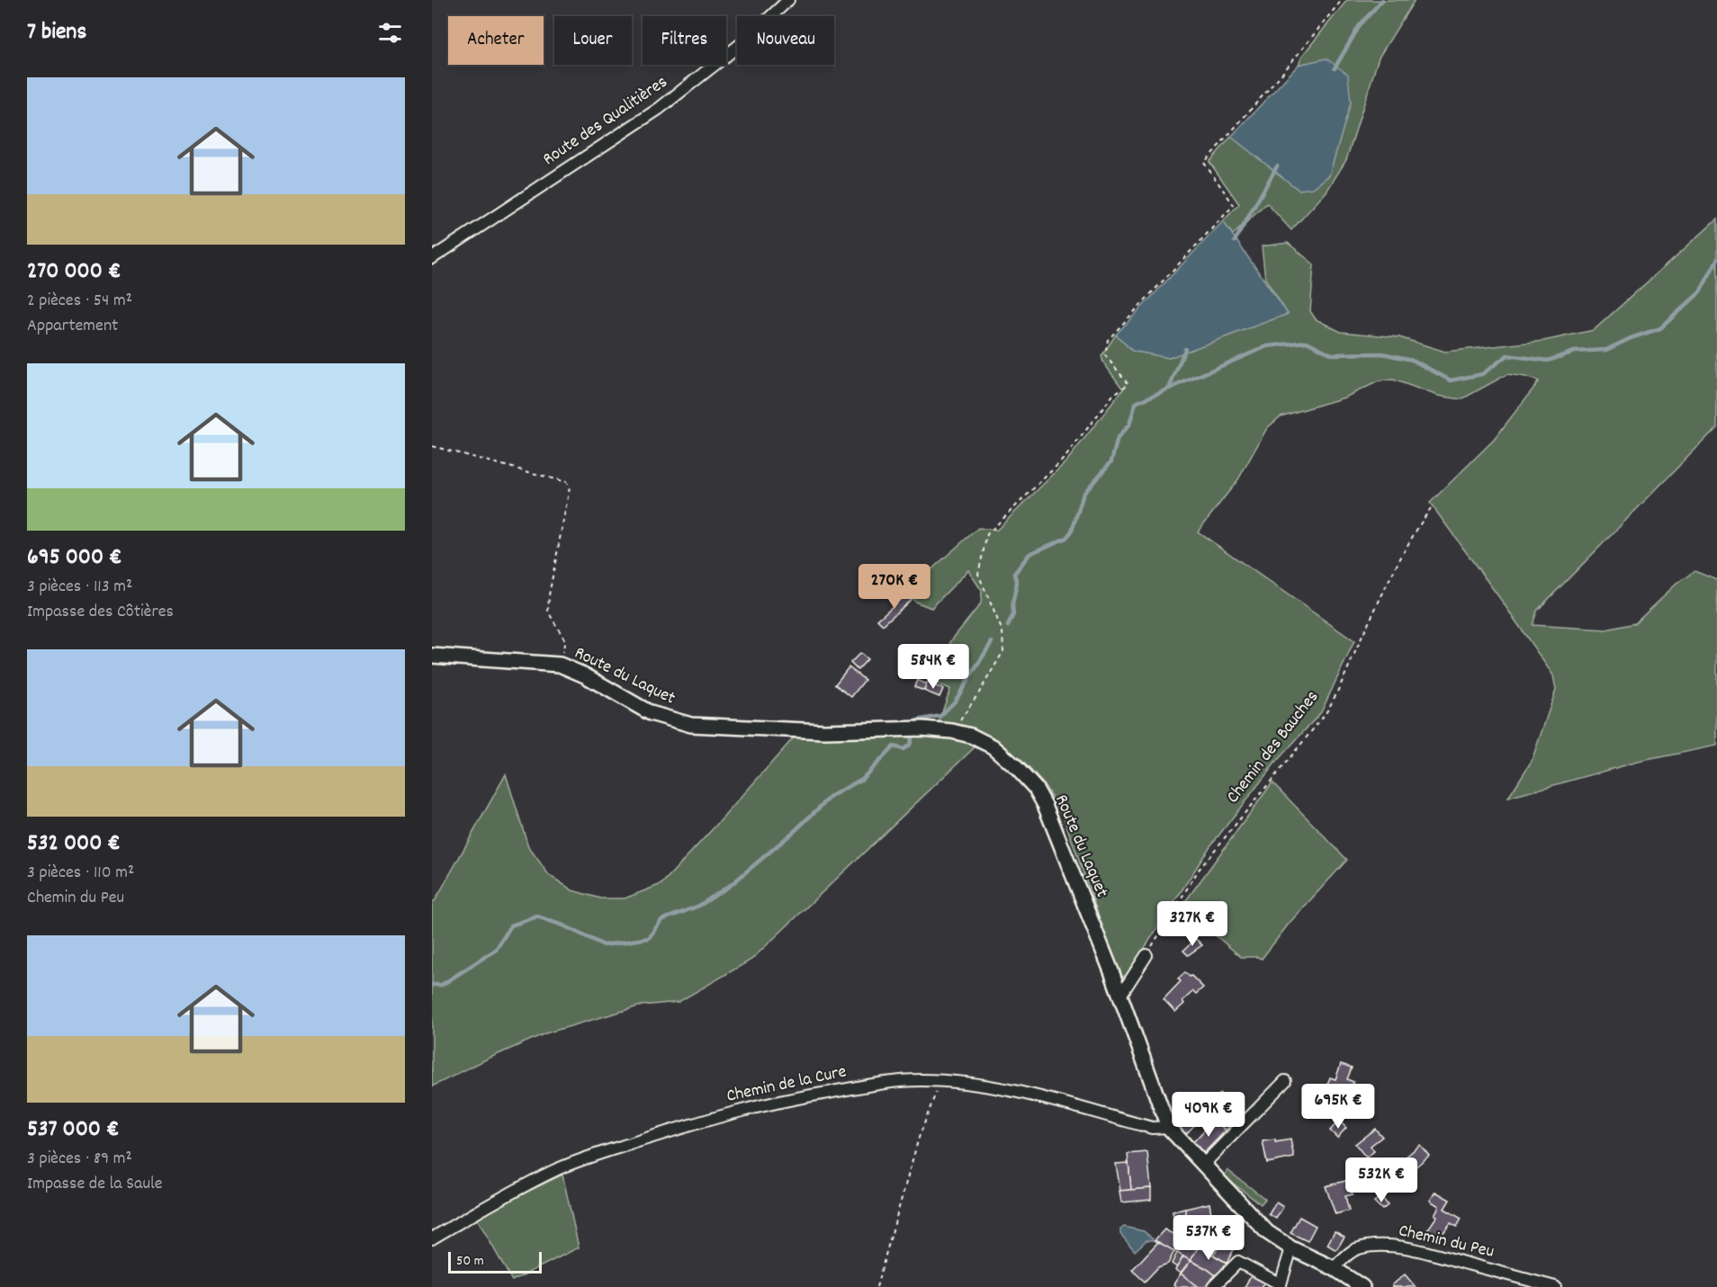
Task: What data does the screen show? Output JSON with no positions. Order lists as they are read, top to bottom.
{
  "streets": {
    "street": [
      "Route des Qualitières",
      "Route du Laquet",
      "Chemin de la Cure",
      "Chemin du Peu"
    ],
    "path": ["Chemin des Bauches"]
  },
  "crossings": [
    ["Route du Laquet", "Chemin de la Cure"],
    ["Route du Laquet", "Chemin du Peu"]
  ],
  "scale_bar": "50 m",
  "page": {
    "heading": "7 biens",
    "chip": [
      "Acheter",
      "Louer",
      "Filtres",
      "Nouveau"
    ],
    "list": [
      {
        "name": "270 000 €",
        "note": "2 pièces · 54 m² · Appartement"
      },
      {
        "name": "695 000 €",
        "note": "3 pièces · 113 m² · Impasse des Côtières"
      },
      {
        "name": "532 000 €",
        "note": "3 pièces · 110 m² · Chemin du Peu"
      },
      {
        "name": "537 000 €",
        "note": "3 pièces · 89 m² · Impasse de la Saule"
      }
    ],
    "price": [
      "270K €",
      "584K €",
      "327K €",
      "695K €",
      "409K €",
      "532K €",
      "537K €"
    ],
    "scale": "50 m"
  }
}
